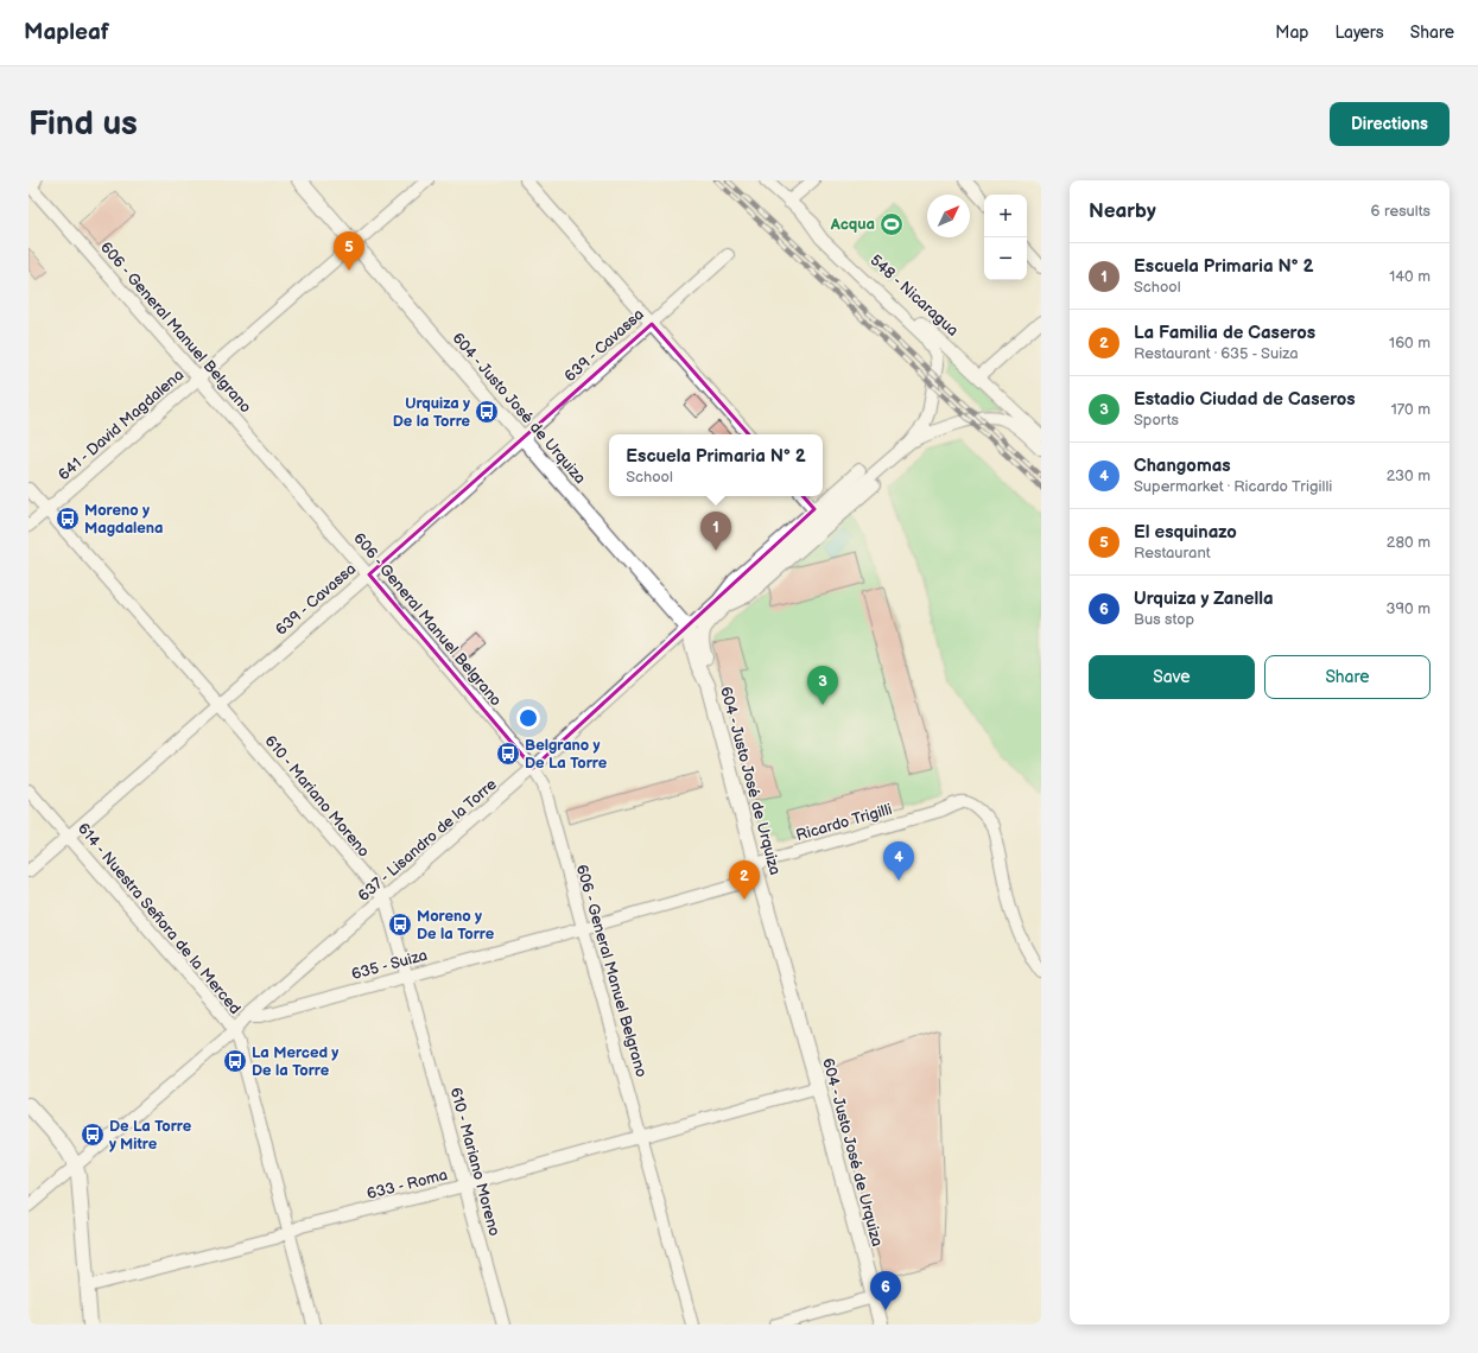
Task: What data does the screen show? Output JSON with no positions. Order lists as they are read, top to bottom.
{
  "streets": {
    "main road": ["604 - Justo José de Urquiza"],
    "street": [
      "548 - Nicaragua",
      "606 - General Manuel Belgrano",
      "639 - Cavassa",
      "641 - David Magdalena",
      "610 - Mariano Moreno",
      "Ricardo Trigilli",
      "637 - Lisandro de la Torre",
      "614 - Nuestra Señora de la Merced",
      "635 - Suiza",
      "633 - Roma"
    ]
  },
  "crossings": [
    ["606 - General Manuel Belgrano", "639 - Cavassa"],
    ["606 - General Manuel Belgrano", "641 - David Magdalena"],
    ["606 - General Manuel Belgrano", "637 - Lisandro de la Torre"],
    ["606 - General Manuel Belgrano", "635 - Suiza"],
    ["606 - General Manuel Belgrano", "633 - Roma"],
    ["639 - Cavassa", "604 - Justo José de Urquiza"],
    ["639 - Cavassa", "610 - Mariano Moreno"],
    ["639 - Cavassa", "614 - Nuestra Señora de la Merced"],
    ["604 - Justo José de Urquiza", "641 - David Magdalena"],
    ["604 - Justo José de Urquiza", "Ricardo Trigilli"],
    ["604 - Justo José de Urquiza", "637 - Lisandro de la Torre"],
    ["604 - Justo José de Urquiza", "635 - Suiza"],
    ["604 - Justo José de Urquiza", "633 - Roma"],
    ["641 - David Magdalena", "610 - Mariano Moreno"],
    ["610 - Mariano Moreno", "637 - Lisandro de la Torre"],
    ["610 - Mariano Moreno", "635 - Suiza"],
    ["610 - Mariano Moreno", "633 - Roma"],
    ["637 - Lisandro de la Torre", "614 - Nuestra Señora de la Merced"],
    ["637 - Lisandro de la Torre", "635 - Suiza"],
    ["614 - Nuestra Señora de la Merced", "633 - Roma"]
  ],
  "places": {
    "sports": ["Acqua"],
    "bus stop": [
      "Urquiza y De la Torre",
      "Moreno y Magdalena",
      "Belgrano y De La Torre",
      "Moreno y De la Torre",
      "La Merced y De la Torre",
      "De La Torre y Mitre"
    ]
  },
  "north": "top right",
  "page": {
    "header": "Mapleaf",
    "nav": ["Map", "Layers", "Share"],
    "buttons": [
      "Directions",
      ["Save", "Share"]
    ],
    "title": "Find us",
    "heading": ["Nearby", "6 results"],
    "map_buttons": ["+", "−"],
    "pins": [
      "5",
      "1",
      "3",
      "4",
      "2",
      "6"
    ],
    "list": [
      {
        "mark": "1",
        "name": "Escuela Primaria N° 2",
        "note": "School",
        "value": "140 m"
      },
      {
        "mark": "2",
        "name": "La Familia de Caseros",
        "note": "Restaurant · 635 - Suiza",
        "value": "160 m"
      },
      {
        "mark": "3",
        "name": "Estadio Ciudad de Caseros",
        "note": "Sports",
        "value": "170 m"
      },
      {
        "mark": "4",
        "name": "Changomas",
        "note": "Supermarket · Ricardo Trigilli",
        "value": "230 m"
      },
      {
        "mark": "5",
        "name": "El esquinazo",
        "note": "Restaurant",
        "value": "280 m"
      },
      {
        "mark": "6",
        "name": "Urquiza y Zanella",
        "note": "Bus stop",
        "value": "390 m"
      }
    ],
    "popup": ["Escuela Primaria N° 2", "School"]
  }
}
